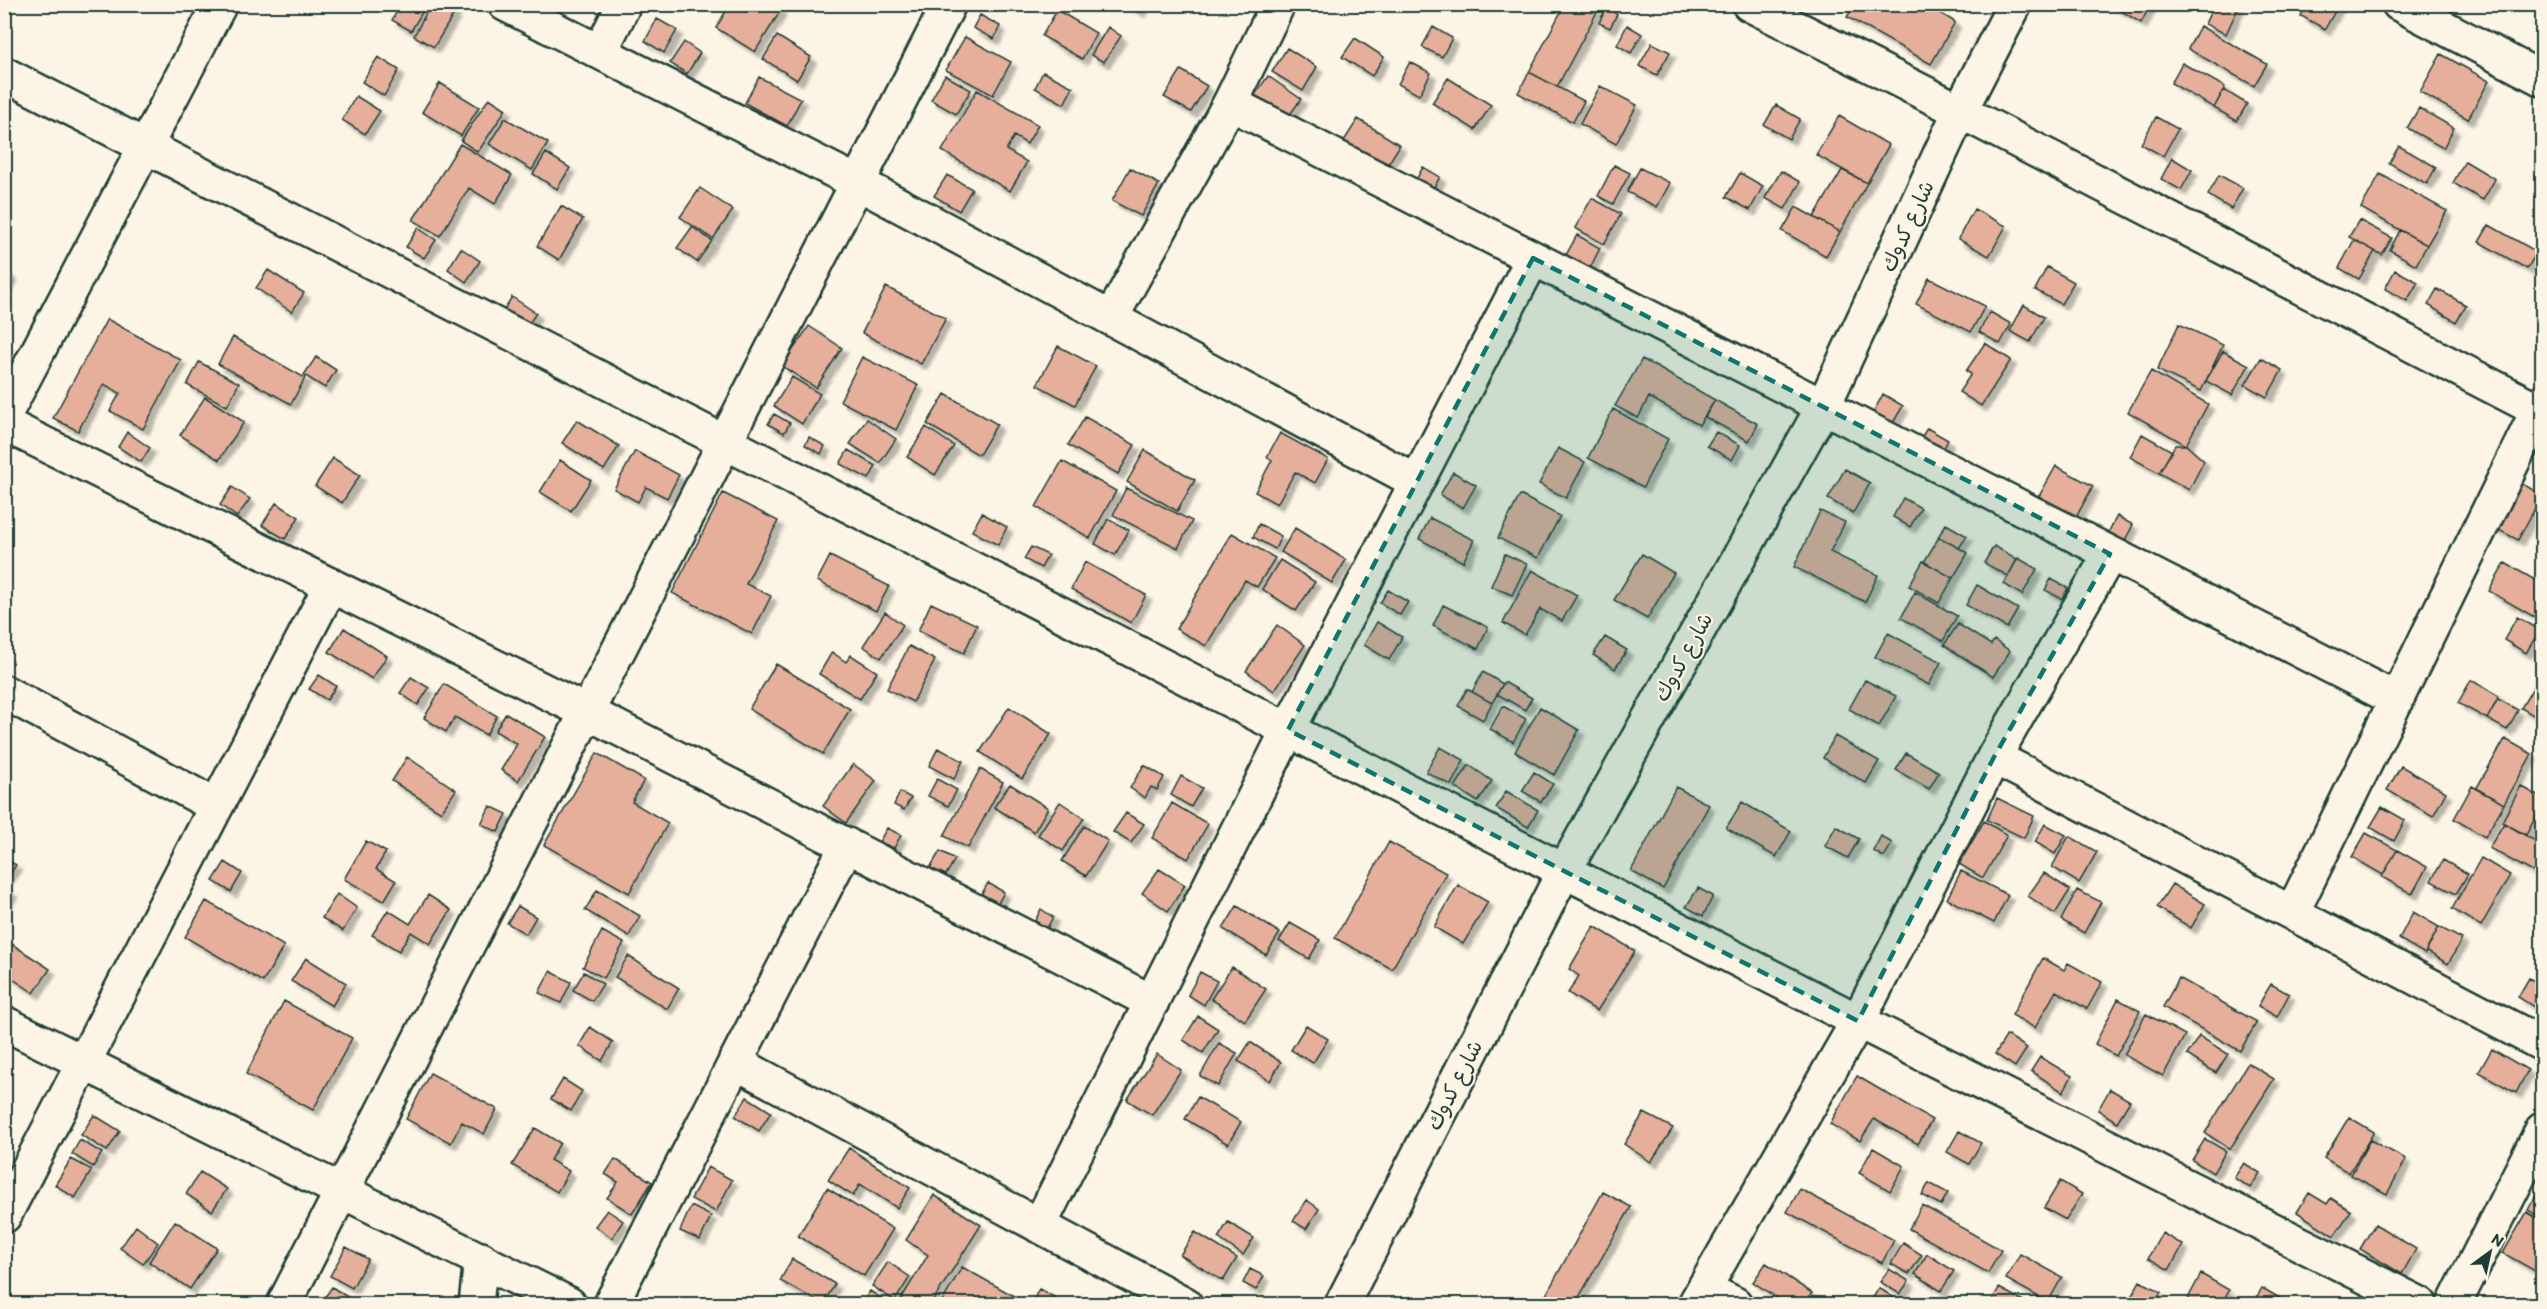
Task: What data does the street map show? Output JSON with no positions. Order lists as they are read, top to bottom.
{
  "streets": {
    "street": ["شارع كدوك"]
  },
  "north": "top right"
}
